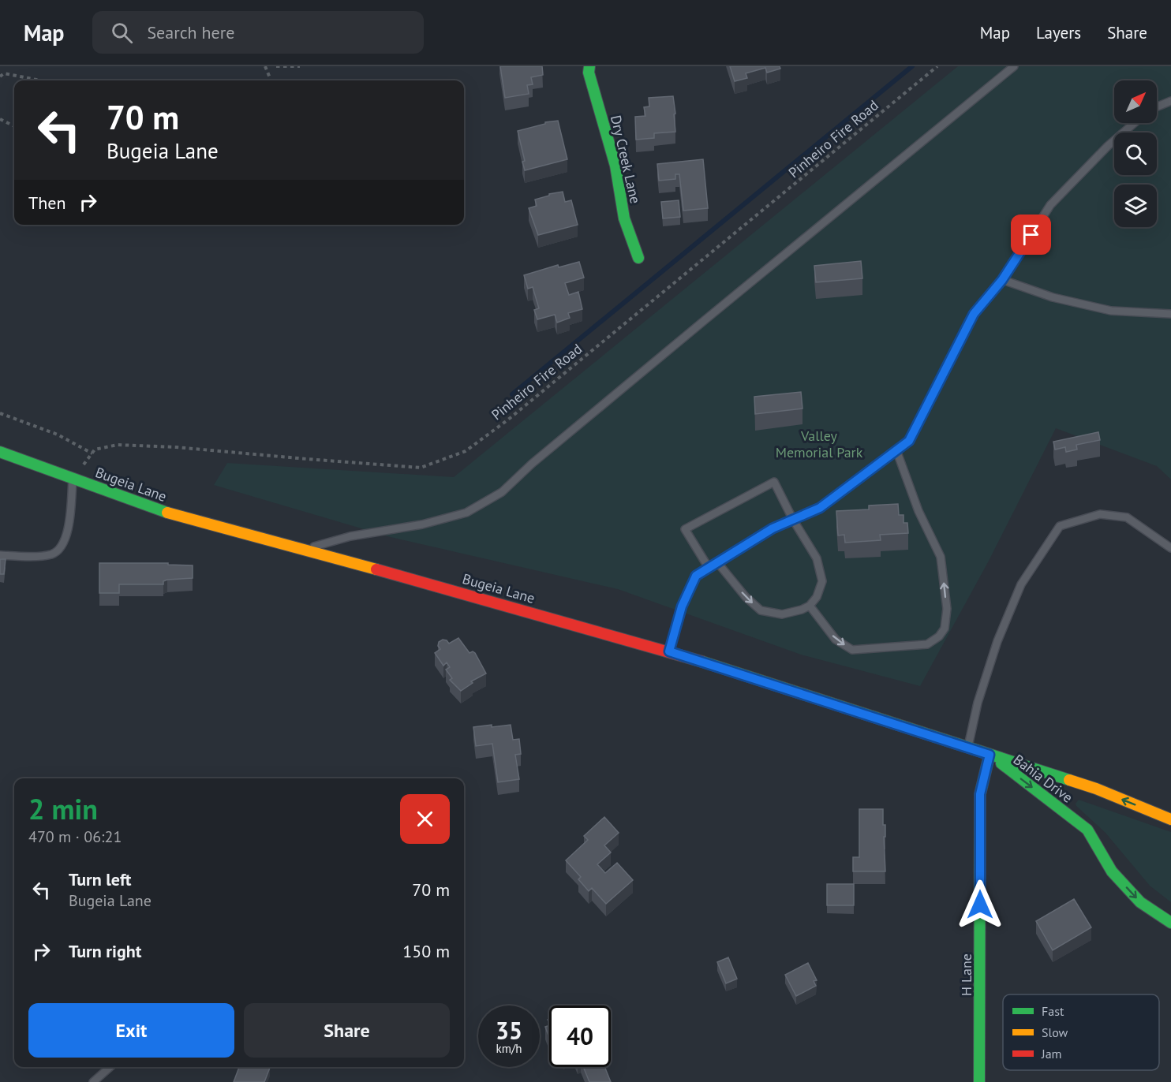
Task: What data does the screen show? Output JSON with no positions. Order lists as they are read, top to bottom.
{
  "streets": {
    "street": [
      "Dry Creek Lane",
      "Bugeia Lane",
      "Bahia Drive",
      "H Lane"
    ],
    "path": ["Pinheiro Fire Road"]
  },
  "crossings": [
    ["Bugeia Lane", "Bahia Drive"],
    ["Bugeia Lane", "H Lane"],
    ["Bahia Drive", "H Lane"]
  ],
  "parks": ["Valley Memorial Park"],
  "legend": ["Fast", "Slow", "Jam"],
  "north": "top right",
  "page": {
    "header": "Map",
    "search": "Search here",
    "nav": ["Map", "Layers", "Share"],
    "turn": ["70 m", "Bugeia Lane"],
    "then": "Then",
    "heading": ["2 min", "470 m · 06:21"],
    "list": [
      {
        "name": "Turn left",
        "note": "Bugeia Lane",
        "value": "70 m"
      },
      {
        "name": "Turn right",
        "value": "150 m"
      }
    ],
    "buttons": ["Exit", "Share"],
    "speed": "35 km/h",
    "limit": "40"
  }
}
